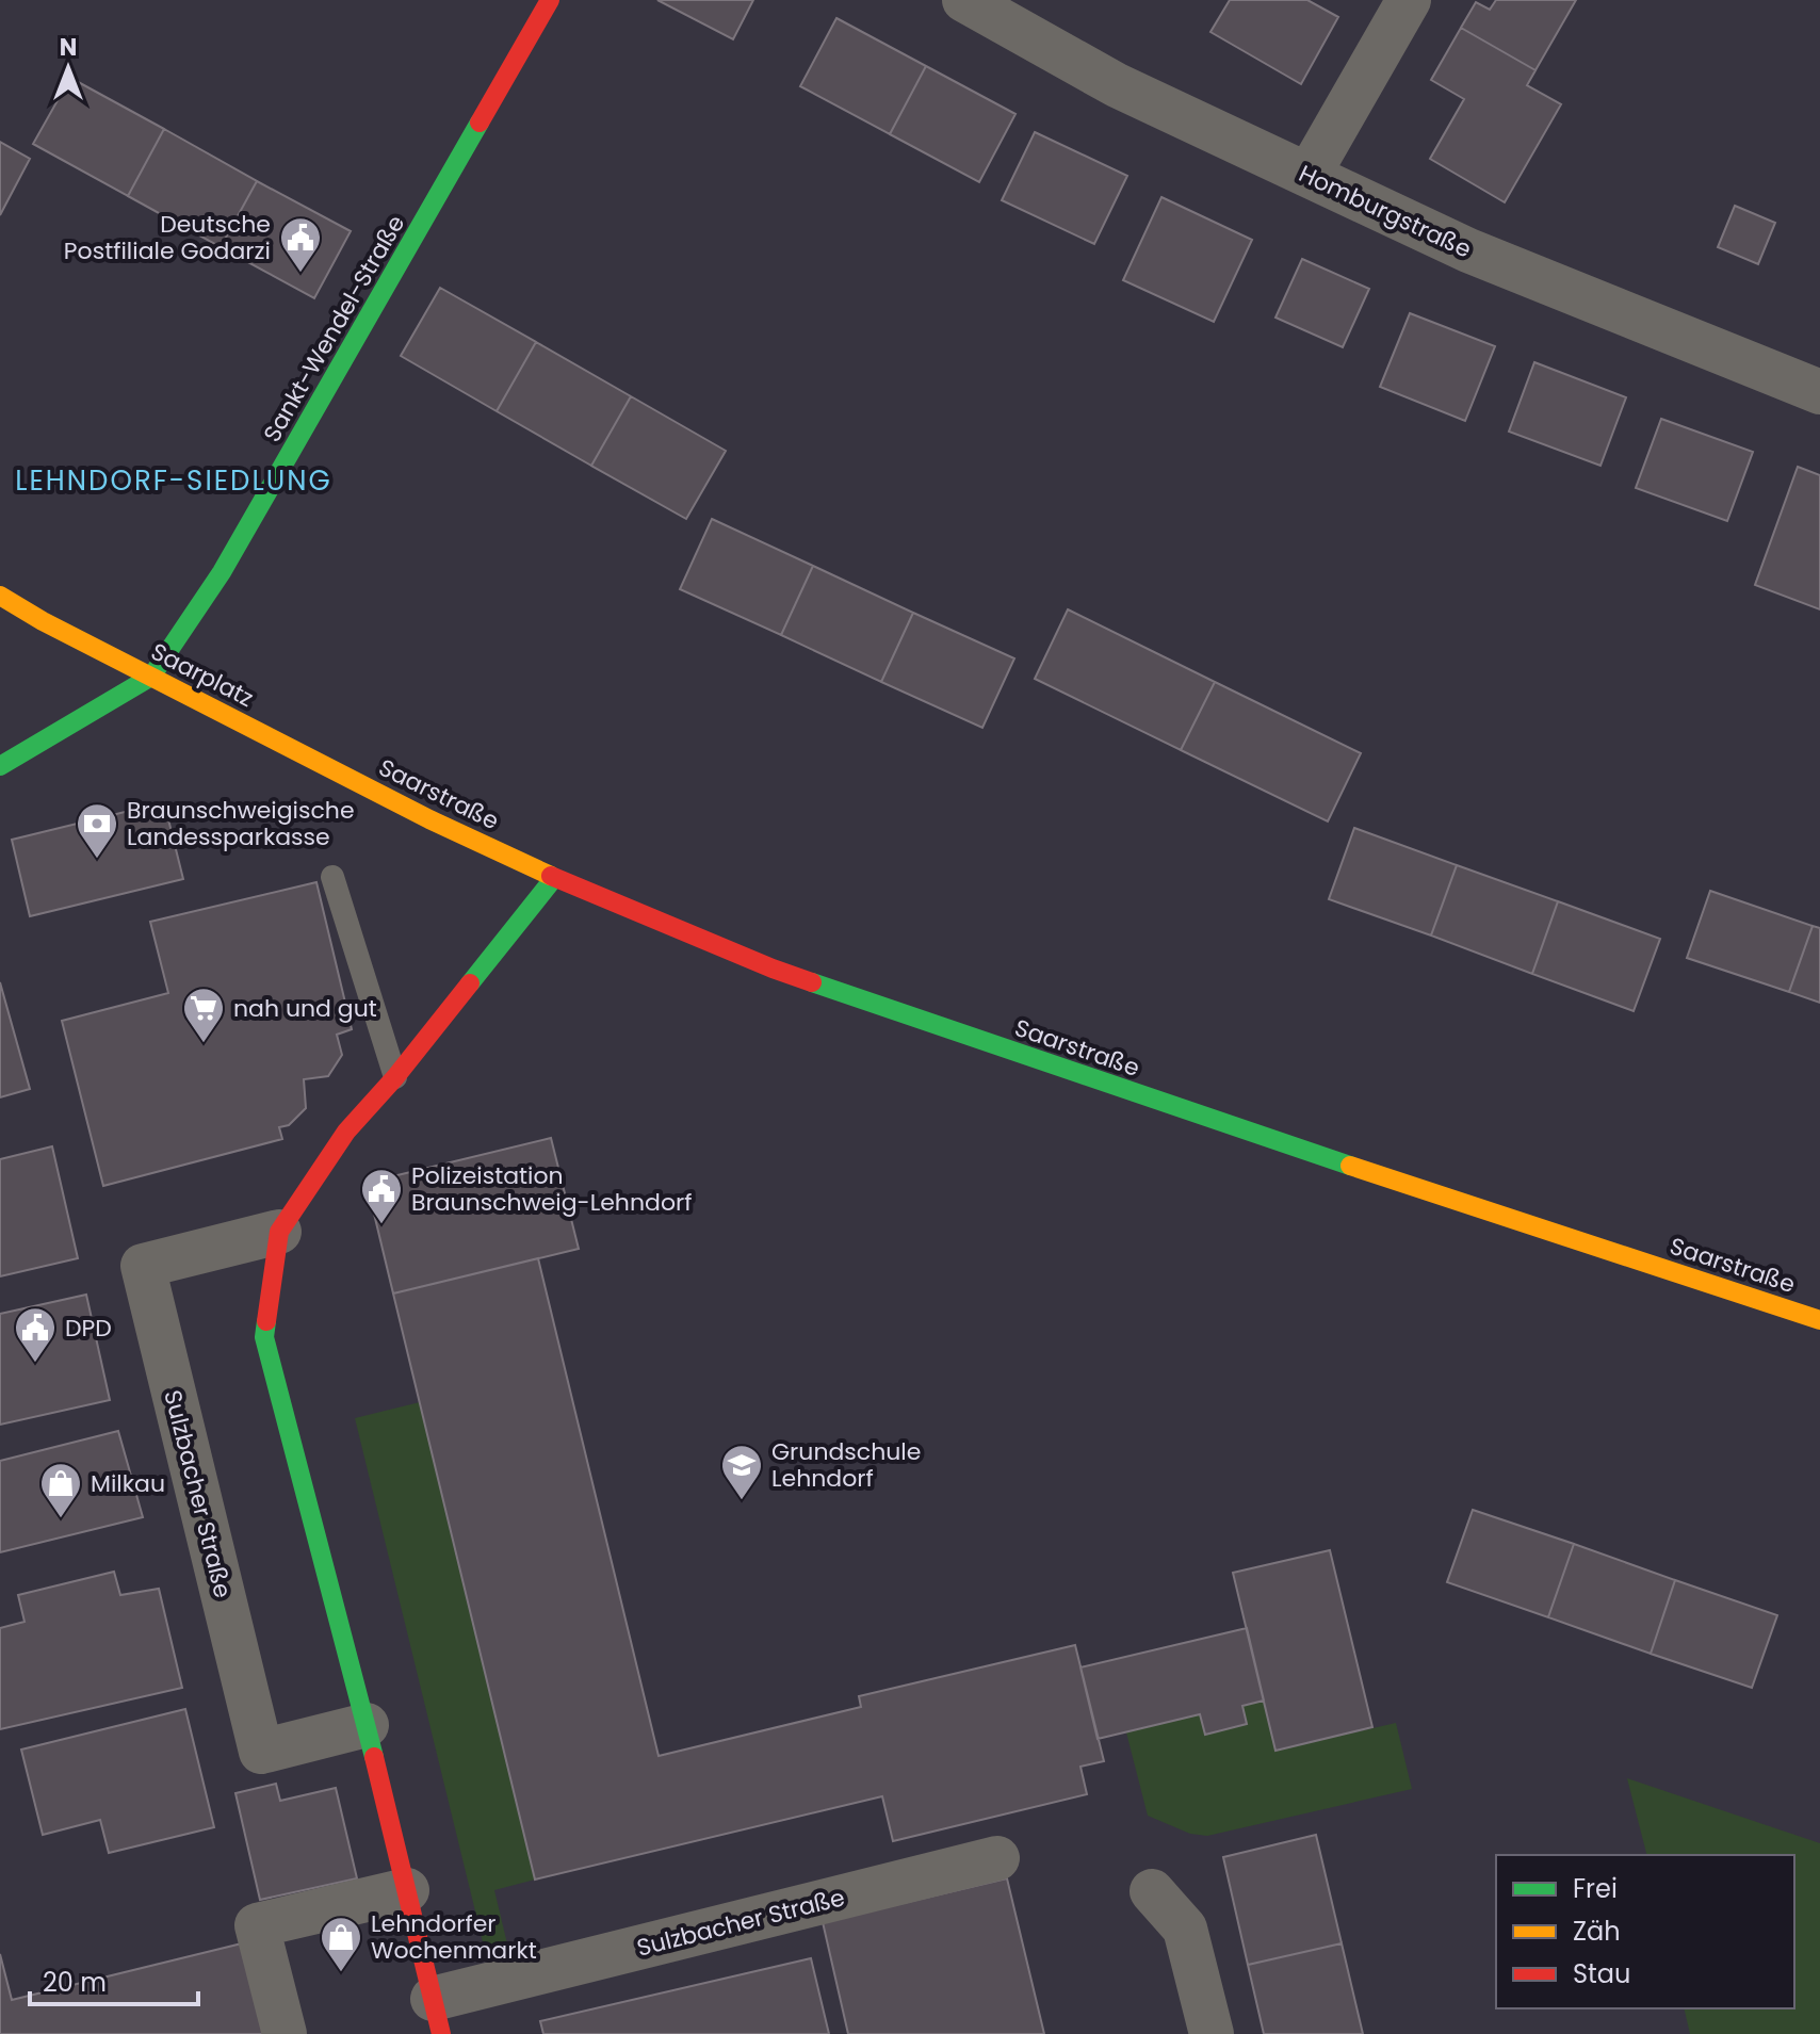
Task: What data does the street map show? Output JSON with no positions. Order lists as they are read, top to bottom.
{
  "streets": {
    "street": [
      "Homburgstraße",
      "Sankt-Wendel-Straße",
      "Saarplatz",
      "Saarstraße",
      "Sulzbacher Straße"
    ]
  },
  "crossings": [
    ["Sankt-Wendel-Straße", "Saarplatz"],
    ["Saarplatz", "Saarstraße"],
    ["Saarstraße", "Sulzbacher Straße"]
  ],
  "districts": ["LEHNDORF-SIEDLUNG"],
  "places": {
    "public building": ["Deutsche Postfiliale Godarzi", "Polizeistation Braunschweig-Lehndorf", "DPD"],
    "bank": ["Braunschweigische Landessparkasse"],
    "supermarket": ["nah und gut"],
    "school or university": ["Grundschule Lehndorf"],
    "shop": ["Milkau", "Lehndorfer Wochenmarkt"]
  },
  "legend": ["Frei", "Zäh", "Stau"],
  "scale_bar": "20 m",
  "north": "top"
}
